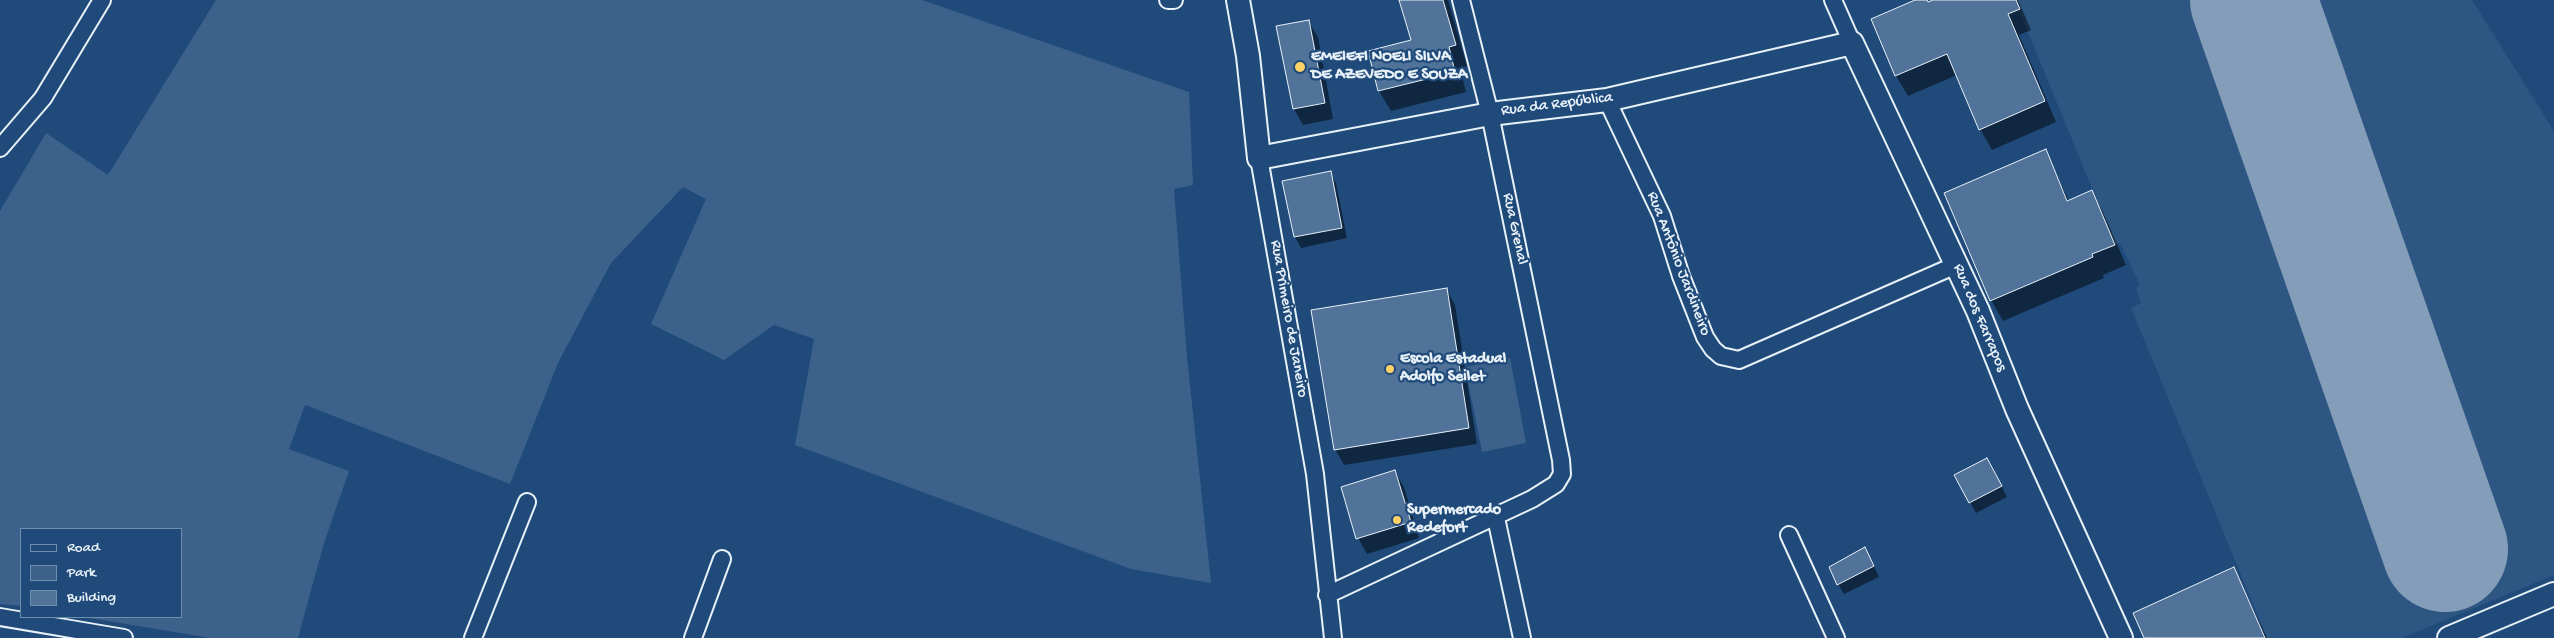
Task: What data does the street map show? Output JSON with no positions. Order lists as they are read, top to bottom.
{
  "streets": {
    "street": [
      "Rua da República",
      "Rua Grenal",
      "Rua Antônio Jardineiro",
      "Rua dos Farrapos",
      "Rua Primeiro de Janeiro"
    ]
  },
  "crossings": [
    ["Rua da República", "Rua Grenal"],
    ["Rua da República", "Rua Antônio Jardineiro"],
    ["Rua da República", "Rua dos Farrapos"],
    ["Rua da República", "Rua Primeiro de Janeiro"],
    ["Rua Antônio Jardineiro", "Rua dos Farrapos"]
  ],
  "places": ["EMEIEFI NOELI SILVA DE AZEVEDO E SOUZA", "Escola Estadual Adolfo Seilet", "Supermercado Redefort"],
  "legend": ["Road", "Park", "Building"]
}
